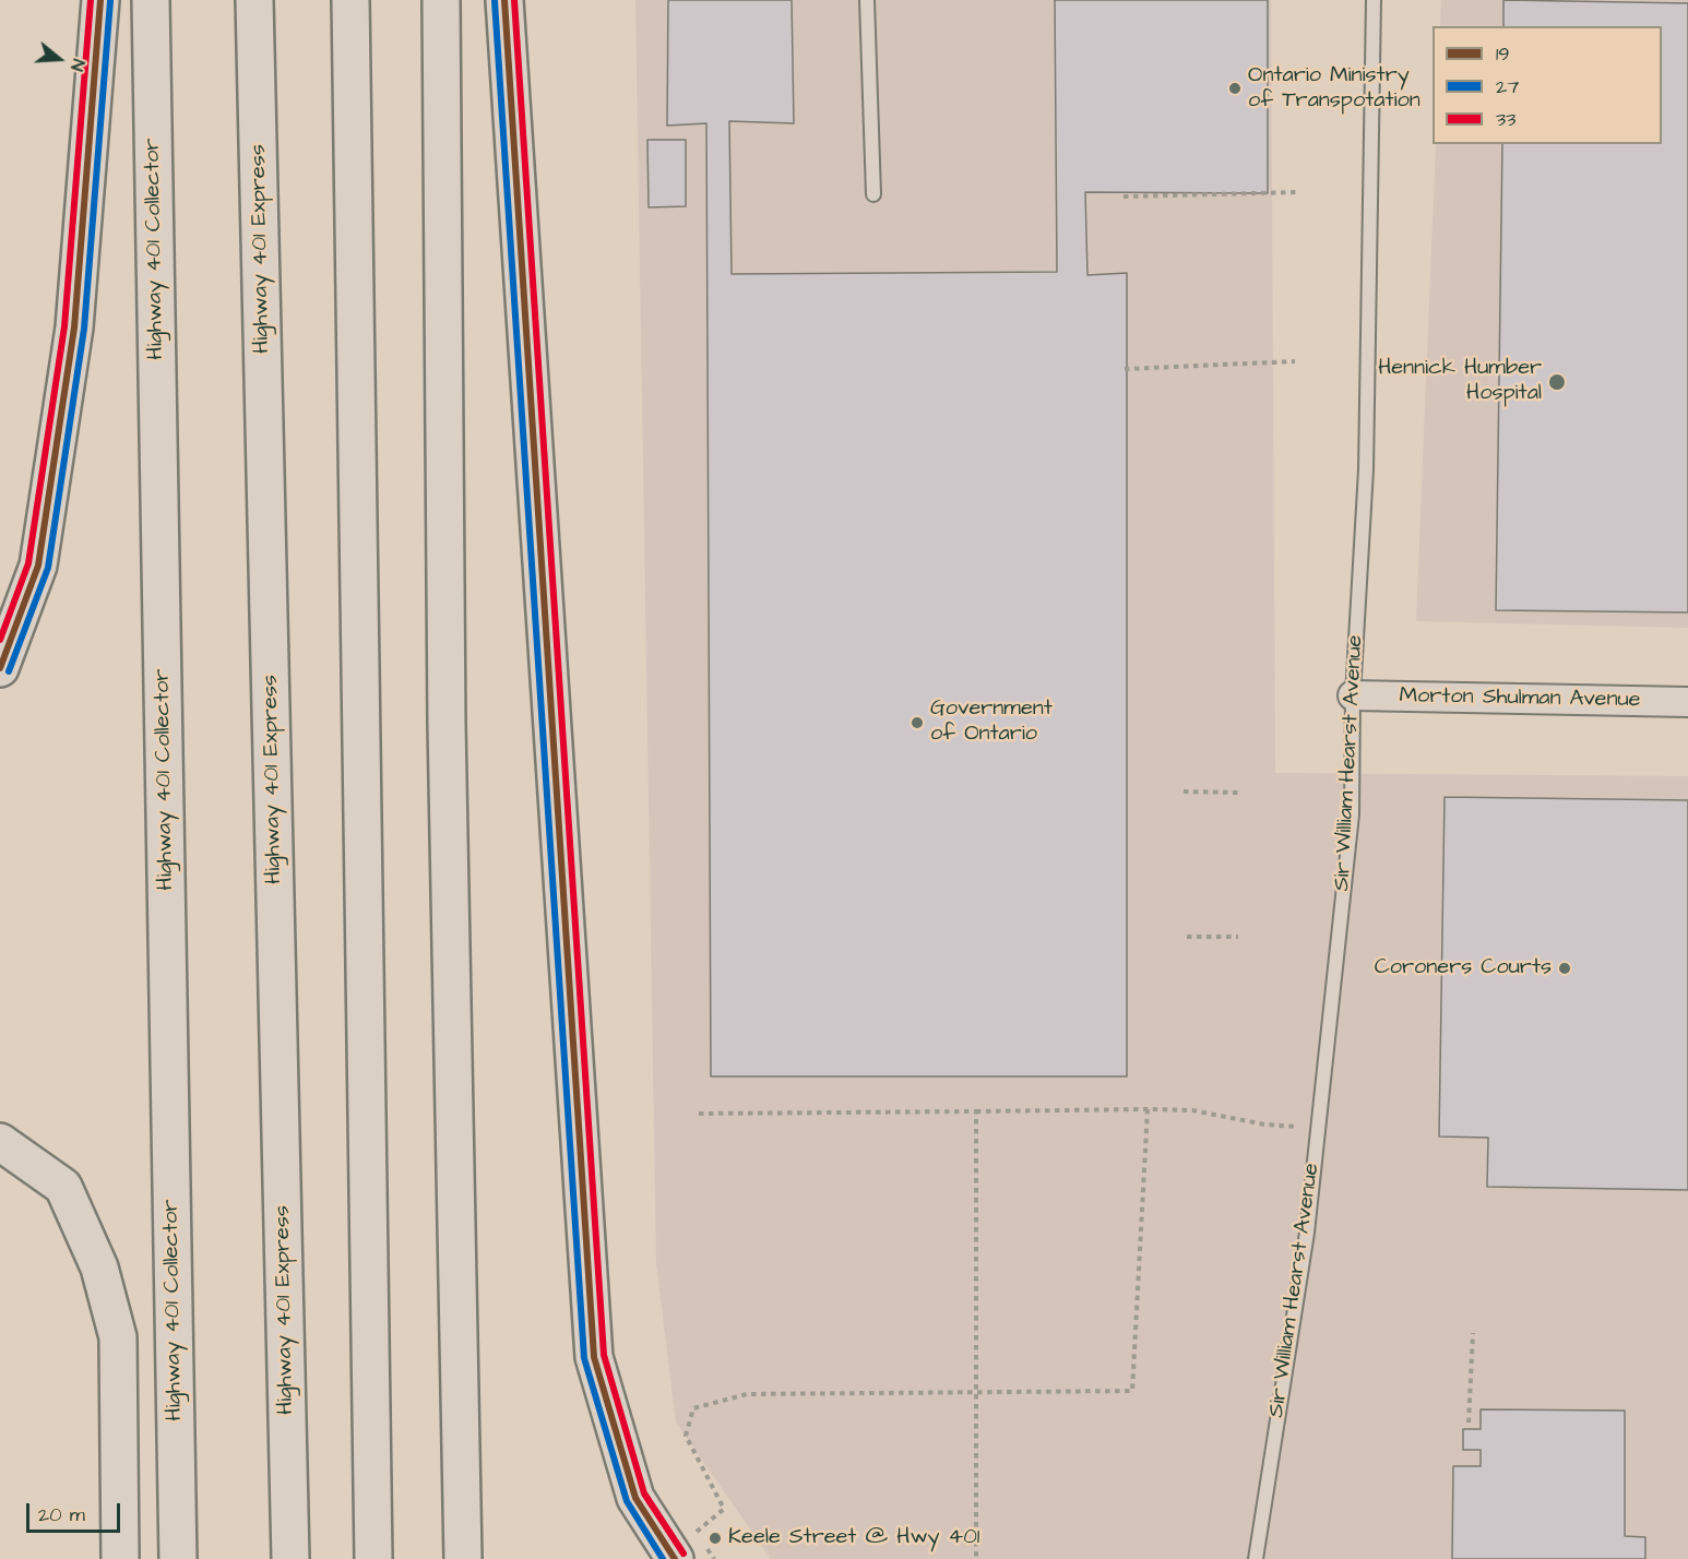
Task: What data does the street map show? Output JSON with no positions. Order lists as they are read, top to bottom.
{
  "streets": {
    "highway": ["Highway 401 Collector", "Highway 401 Express"],
    "street": ["Morton Shulman Avenue"],
    "lane": ["Sir William Hearst Avenue"]
  },
  "crossings": [
    ["Morton Shulman Avenue", "Sir William Hearst Avenue"]
  ],
  "places": [
    "Ontario Ministry of Transpotation",
    "Hennick Humber Hospital",
    "Government of Ontario",
    "Coroners Courts",
    "Keele Street @ Hwy 401"
  ],
  "lines": ["transit line 19", "transit line 33", "transit line 27"],
  "legend": ["19", "27", "33"],
  "scale_bar": "20 m",
  "north": "right"
}
